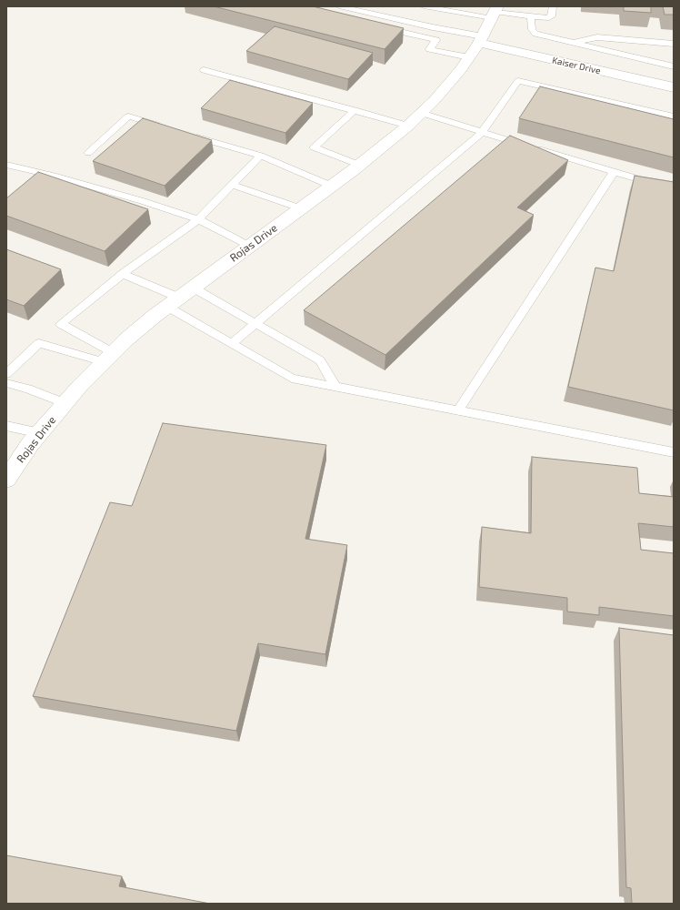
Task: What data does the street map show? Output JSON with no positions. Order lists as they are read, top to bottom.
{
  "streets": {
    "street": ["Kaiser Drive", "Rojas Drive"]
  },
  "crossings": [
    ["Kaiser Drive", "Rojas Drive"]
  ]
}
